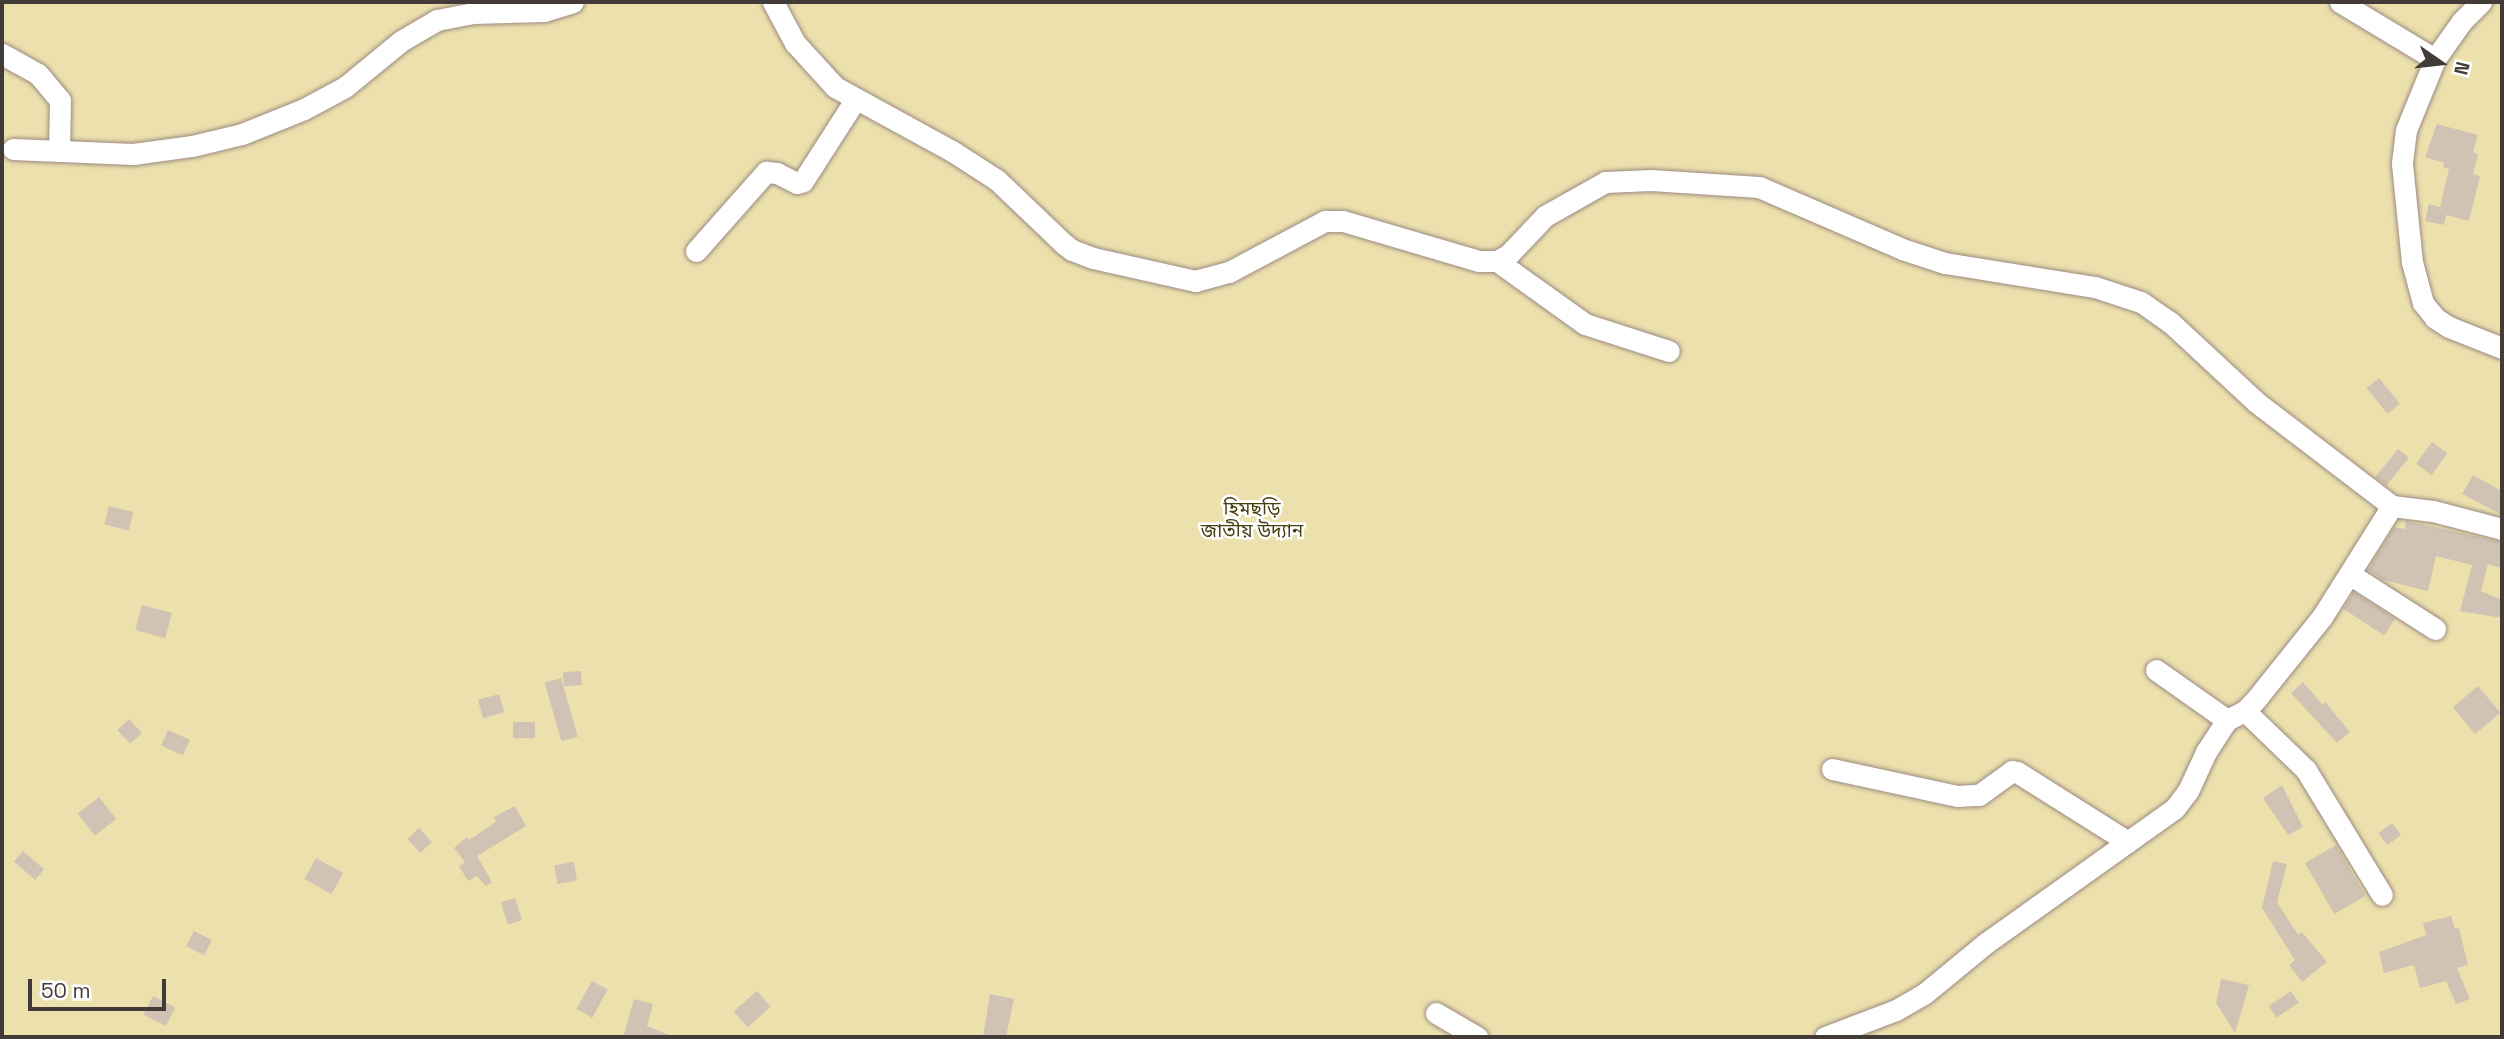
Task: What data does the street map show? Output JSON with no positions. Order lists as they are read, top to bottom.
{
  "parks": ["হিমছড়ি জাতীয় উদ্যান"],
  "scale_bar": "50 m",
  "north": "right"
}
